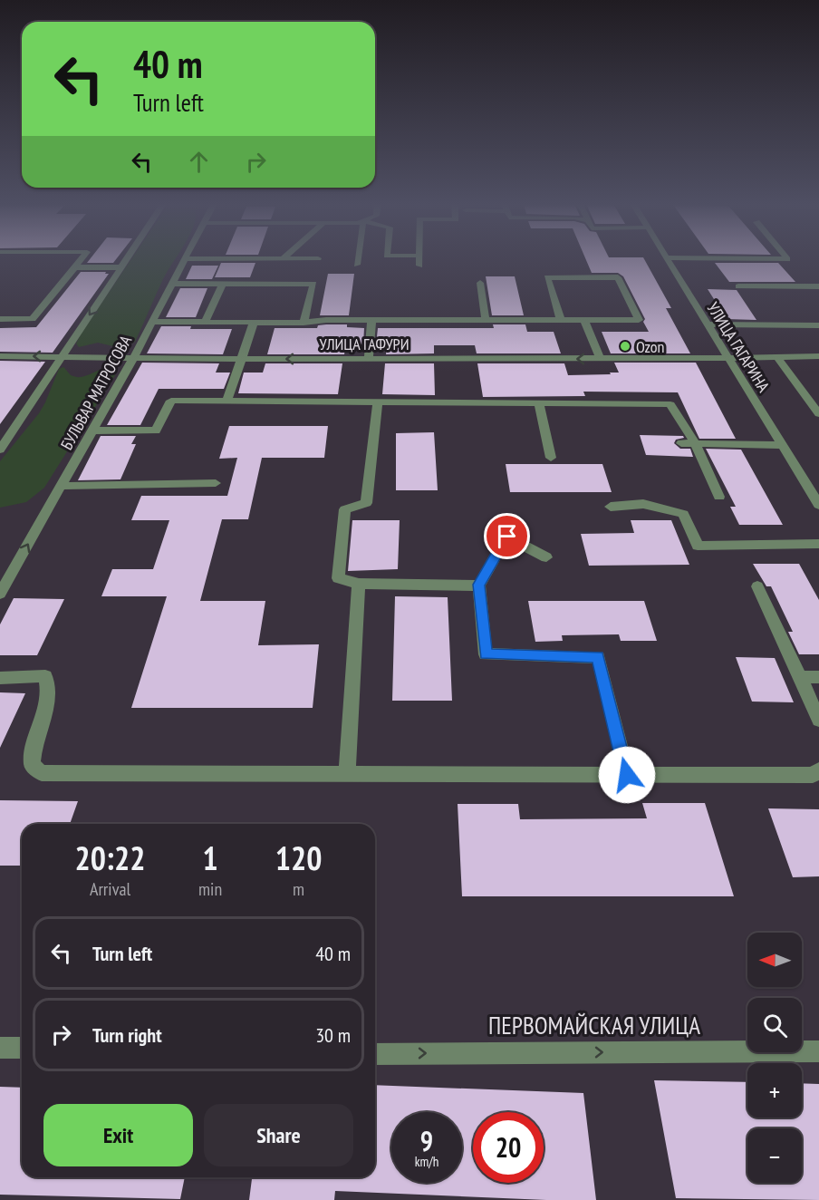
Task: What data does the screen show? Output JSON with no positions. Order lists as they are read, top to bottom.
{
  "streets": {
    "street": [
      "УЛИЦА ГАФУРИ",
      "УЛИЦА ГАГАРИНА",
      "БУЛЬВАР МАТРОСОВА",
      "ПЕРВОМАЙСКАЯ УЛИЦА"
    ]
  },
  "crossings": [
    ["УЛИЦА ГАФУРИ", "УЛИЦА ГАГАРИНА"],
    ["УЛИЦА ГАФУРИ", "БУЛЬВАР МАТРОСОВА"]
  ],
  "one_way": ["ПЕРВОМАЙСКАЯ УЛИЦА"],
  "places": ["Ozon"],
  "north": "left",
  "page": {
    "turn": ["40 m", "Turn left"],
    "eta": [
      "20:22",
      "Arrival",
      "1",
      "min",
      "120",
      "m"
    ],
    "list": [
      {
        "name": "Turn left",
        "value": "40 m"
      },
      {
        "name": "Turn right",
        "value": "30 m"
      }
    ],
    "map_buttons": ["+", "−"],
    "buttons": ["Exit", "Share"],
    "speed": "9 km/h",
    "limit": "20"
  }
}
